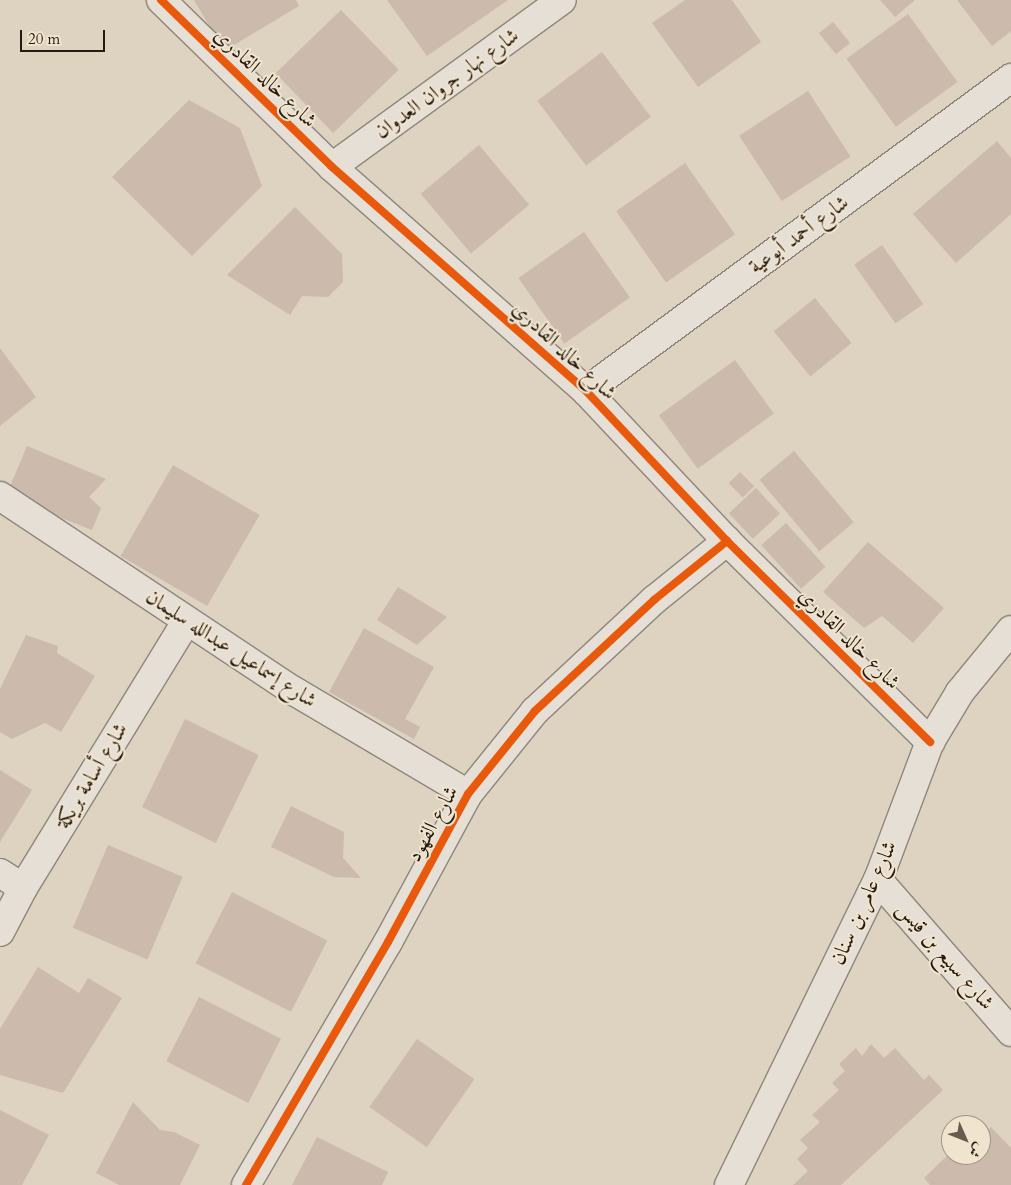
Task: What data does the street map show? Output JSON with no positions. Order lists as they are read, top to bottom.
{
  "streets": {
    "street": [
      "شارع خالد القادري",
      "شارع نهار جروان العدوان",
      "شارع أحمد أبوعية",
      "شارع إسماعيل عبدالله سليمان",
      "شارع أسامة بريكة",
      "شارع الفهود",
      "شارع عامر بن سنان",
      "شارع سبيع بن قيس"
    ]
  },
  "crossings": [
    ["شارع خالد القادري", "شارع نهار جروان العدوان"],
    ["شارع خالد القادري", "شارع أحمد أبوعية"],
    ["شارع خالد القادري", "شارع الفهود"],
    ["شارع خالد القادري", "شارع عامر بن سنان"],
    ["شارع إسماعيل عبدالله سليمان", "شارع أسامة بريكة"],
    ["شارع إسماعيل عبدالله سليمان", "شارع الفهود"],
    ["شارع عامر بن سنان", "شارع سبيع بن قيس"]
  ],
  "scale_bar": "20 m",
  "north": "bottom right"
}
